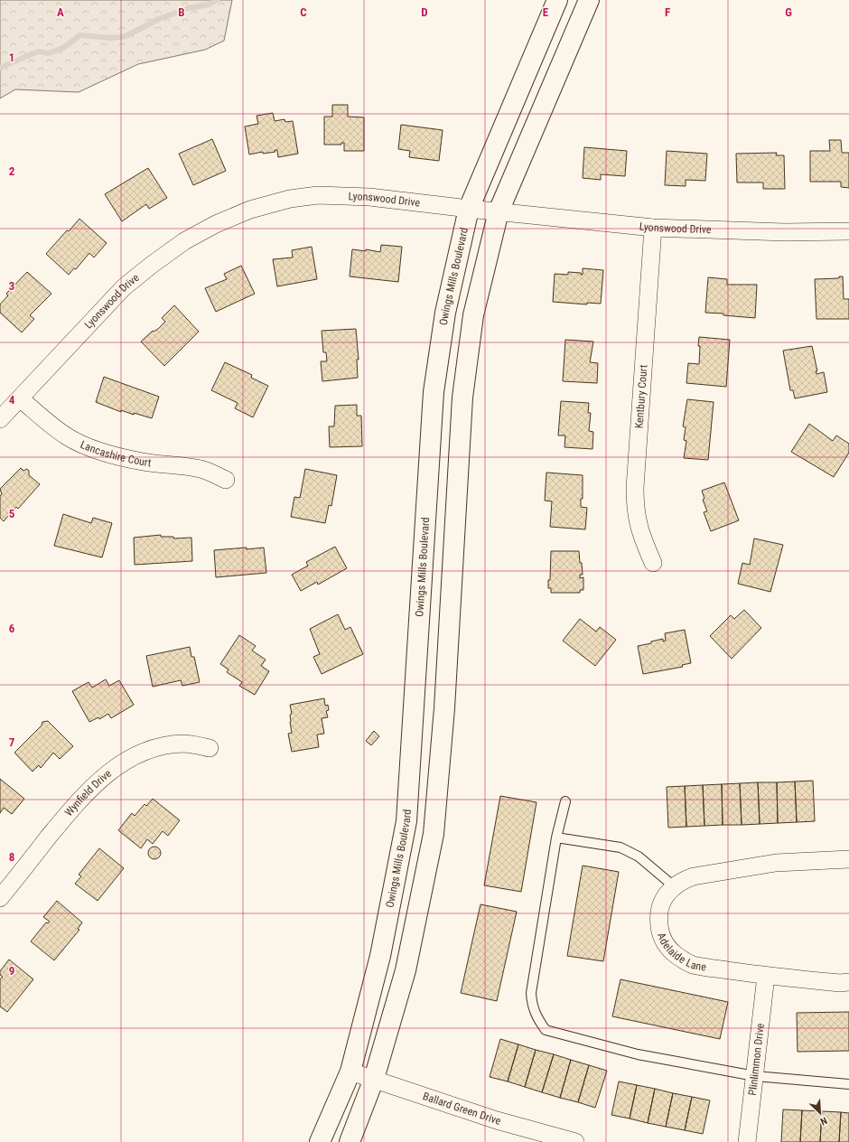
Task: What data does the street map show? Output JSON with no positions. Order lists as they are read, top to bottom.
{
  "streets": {
    "main road": ["Owings Mills Boulevard"],
    "street": [
      "Lyonswood Drive",
      "Kentbury Court",
      "Lancashire Court",
      "Wynfield Drive",
      "Adelaide Lane",
      "Plinlimmon Drive",
      "Ballard Green Drive"
    ]
  },
  "crossings": [
    ["Lyonswood Drive", "Owings Mills Boulevard"],
    ["Lyonswood Drive", "Kentbury Court"],
    ["Lyonswood Drive", "Lancashire Court"],
    ["Owings Mills Boulevard", "Ballard Green Drive"],
    ["Adelaide Lane", "Plinlimmon Drive"]
  ],
  "north": "bottom right",
  "grid": {
    "columns": [
      "A",
      "B",
      "C",
      "D",
      "E",
      "F",
      "G"
    ],
    "rows": [
      "1",
      "2",
      "3",
      "4",
      "5",
      "6",
      "7",
      "8",
      "9"
    ]
  }
}
